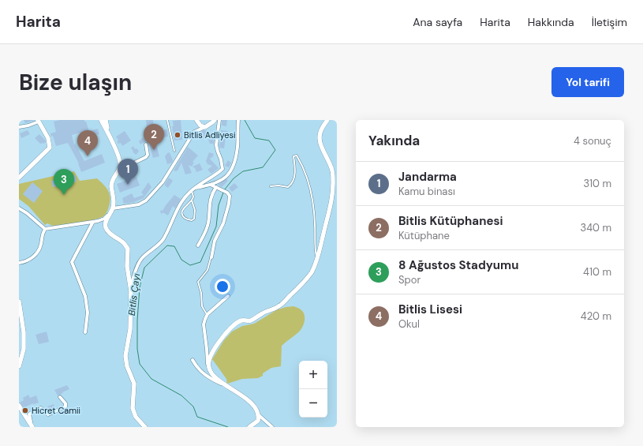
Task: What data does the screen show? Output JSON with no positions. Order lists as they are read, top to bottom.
{
  "water": ["Bitlis Çayı"],
  "places": ["Bitlis Adliyesi", "Hicret Camii"],
  "page": {
    "header": "Harita",
    "nav": [
      "Ana sayfa",
      "Harita",
      "Hakkında",
      "İletişim"
    ],
    "buttons": "Yol tarifi",
    "title": "Bize ulaşın",
    "heading": ["Yakında", "4 sonuç"],
    "pins": [
      "2",
      "4",
      "1",
      "3"
    ],
    "list": [
      {
        "mark": "1",
        "name": "Jandarma",
        "note": "Kamu binası",
        "value": "310 m"
      },
      {
        "mark": "2",
        "name": "Bitlis Kütüphanesi",
        "note": "Kütüphane",
        "value": "340 m"
      },
      {
        "mark": "3",
        "name": "8 Ağustos Stadyumu",
        "note": "Spor",
        "value": "410 m"
      },
      {
        "mark": "4",
        "name": "Bitlis Lisesi",
        "note": "Okul",
        "value": "420 m"
      }
    ],
    "map_buttons": ["+", "−"]
  }
}
